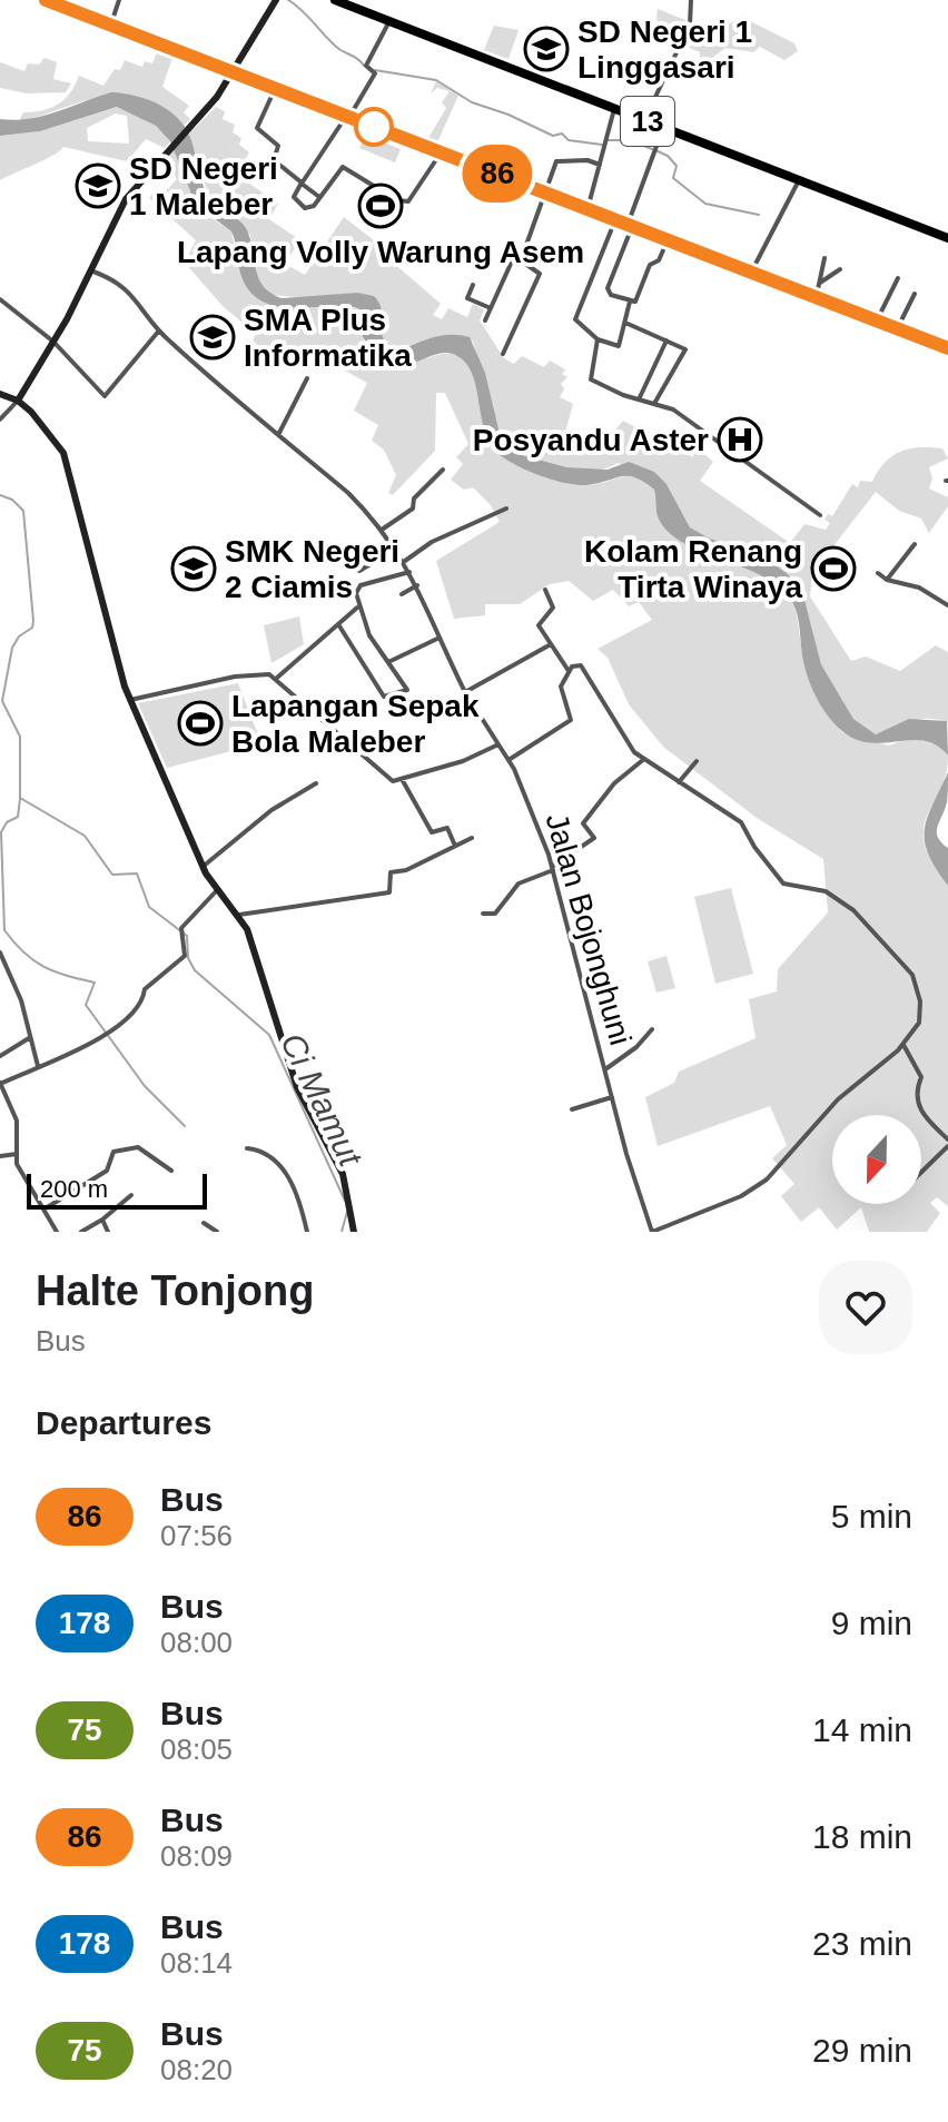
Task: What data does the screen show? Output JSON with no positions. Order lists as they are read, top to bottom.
{
  "streets": {
    "highway": ["13"],
    "street": ["Jalan Bojonghuni"]
  },
  "water": ["Ci Mamut"],
  "places": {
    "school or university": [
      "SD Negeri 1 Linggasari",
      "SD Negeri 1 Maleber",
      "SMA Plus Informatika",
      "SMK Negeri 2 Ciamis"
    ],
    "sports": ["Lapang Volly Warung Asem", "Kolam Renang Tirta Winaya", "Lapangan Sepak Bola Maleber"],
    "hospital": ["Posyandu Aster"]
  },
  "lines": ["bus line 86"],
  "scale_bar": "200 m",
  "north": "bottom",
  "page": {
    "on_map": "86",
    "scale": "200 m",
    "heading": [
      ["Halte Tonjong", "Bus"],
      "Departures"
    ],
    "list": [
      {
        "mark": "86",
        "name": "Bus",
        "note": "07:56",
        "value": "5 min"
      },
      {
        "mark": "178",
        "name": "Bus",
        "note": "08:00",
        "value": "9 min"
      },
      {
        "mark": "75",
        "name": "Bus",
        "note": "08:05",
        "value": "14 min"
      },
      {
        "mark": "86",
        "name": "Bus",
        "note": "08:09",
        "value": "18 min"
      },
      {
        "mark": "178",
        "name": "Bus",
        "note": "08:14",
        "value": "23 min"
      },
      {
        "mark": "75",
        "name": "Bus",
        "note": "08:20",
        "value": "29 min"
      }
    ]
  }
}
